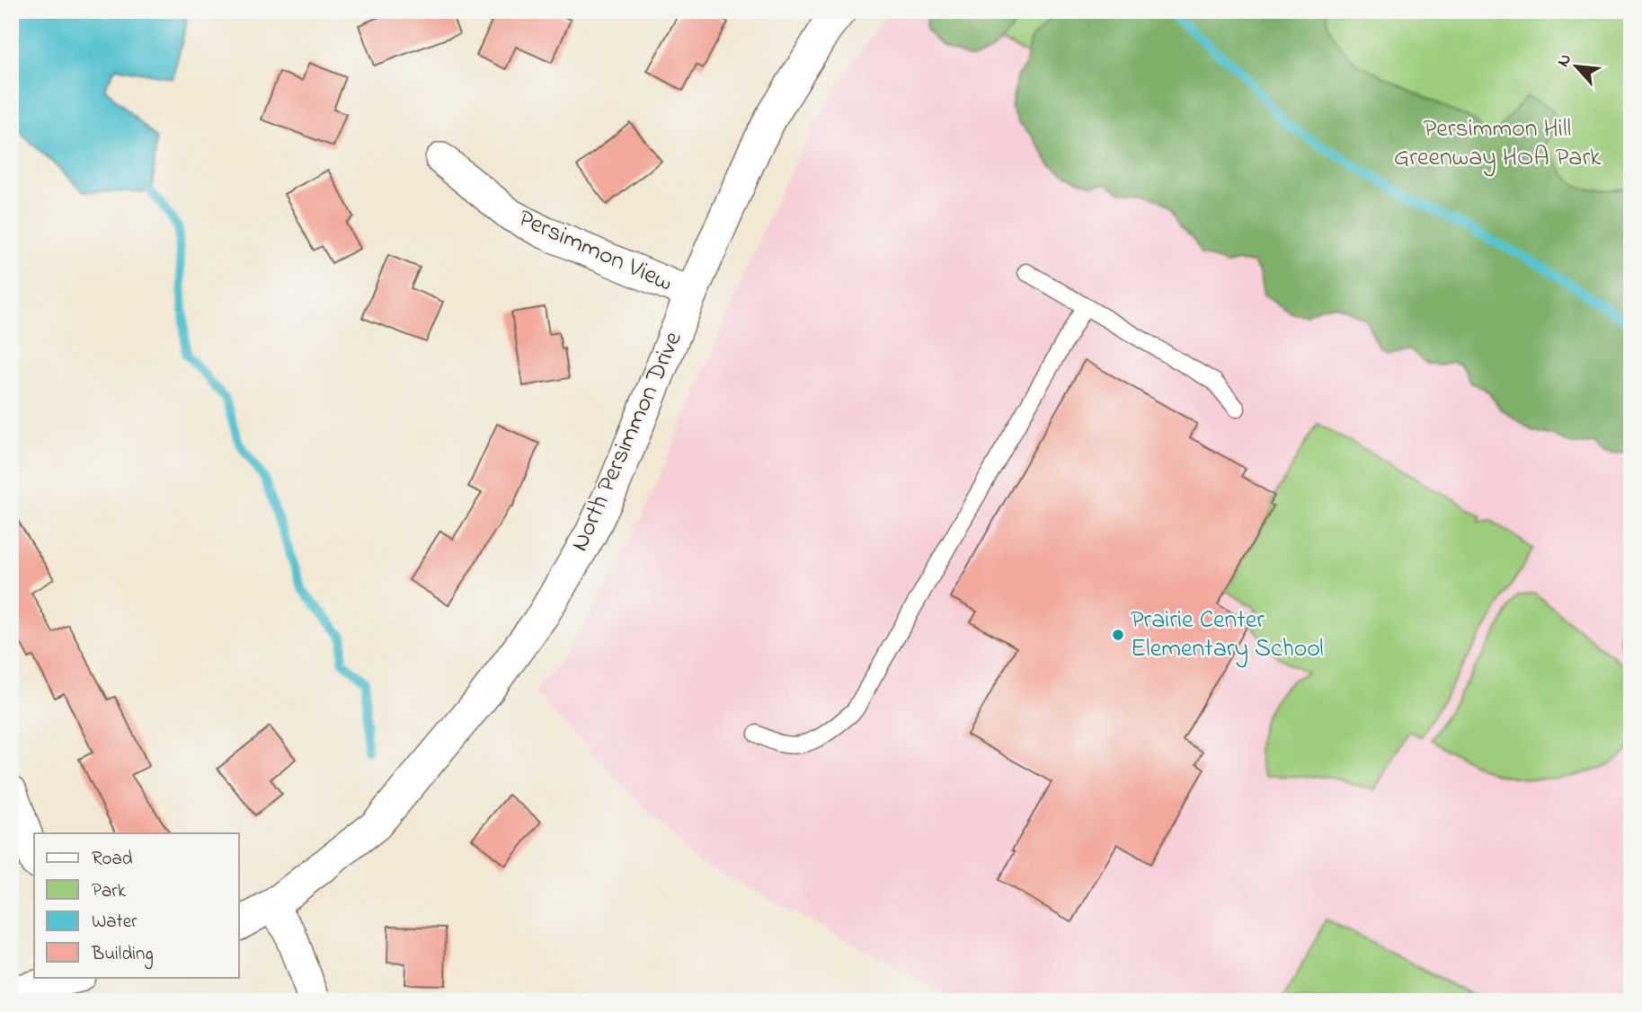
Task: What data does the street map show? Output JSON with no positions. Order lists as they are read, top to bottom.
{
  "streets": {
    "street": ["Persimmon View", "North Persimmon Drive"]
  },
  "crossings": [
    ["Persimmon View", "North Persimmon Drive"]
  ],
  "parks": ["Persimmon Hill Greenway HOA Park"],
  "places": ["Prairie Center Elementary School"],
  "legend": [
    "Road",
    "Park",
    "Water",
    "Building"
  ],
  "north": "top left"
}
